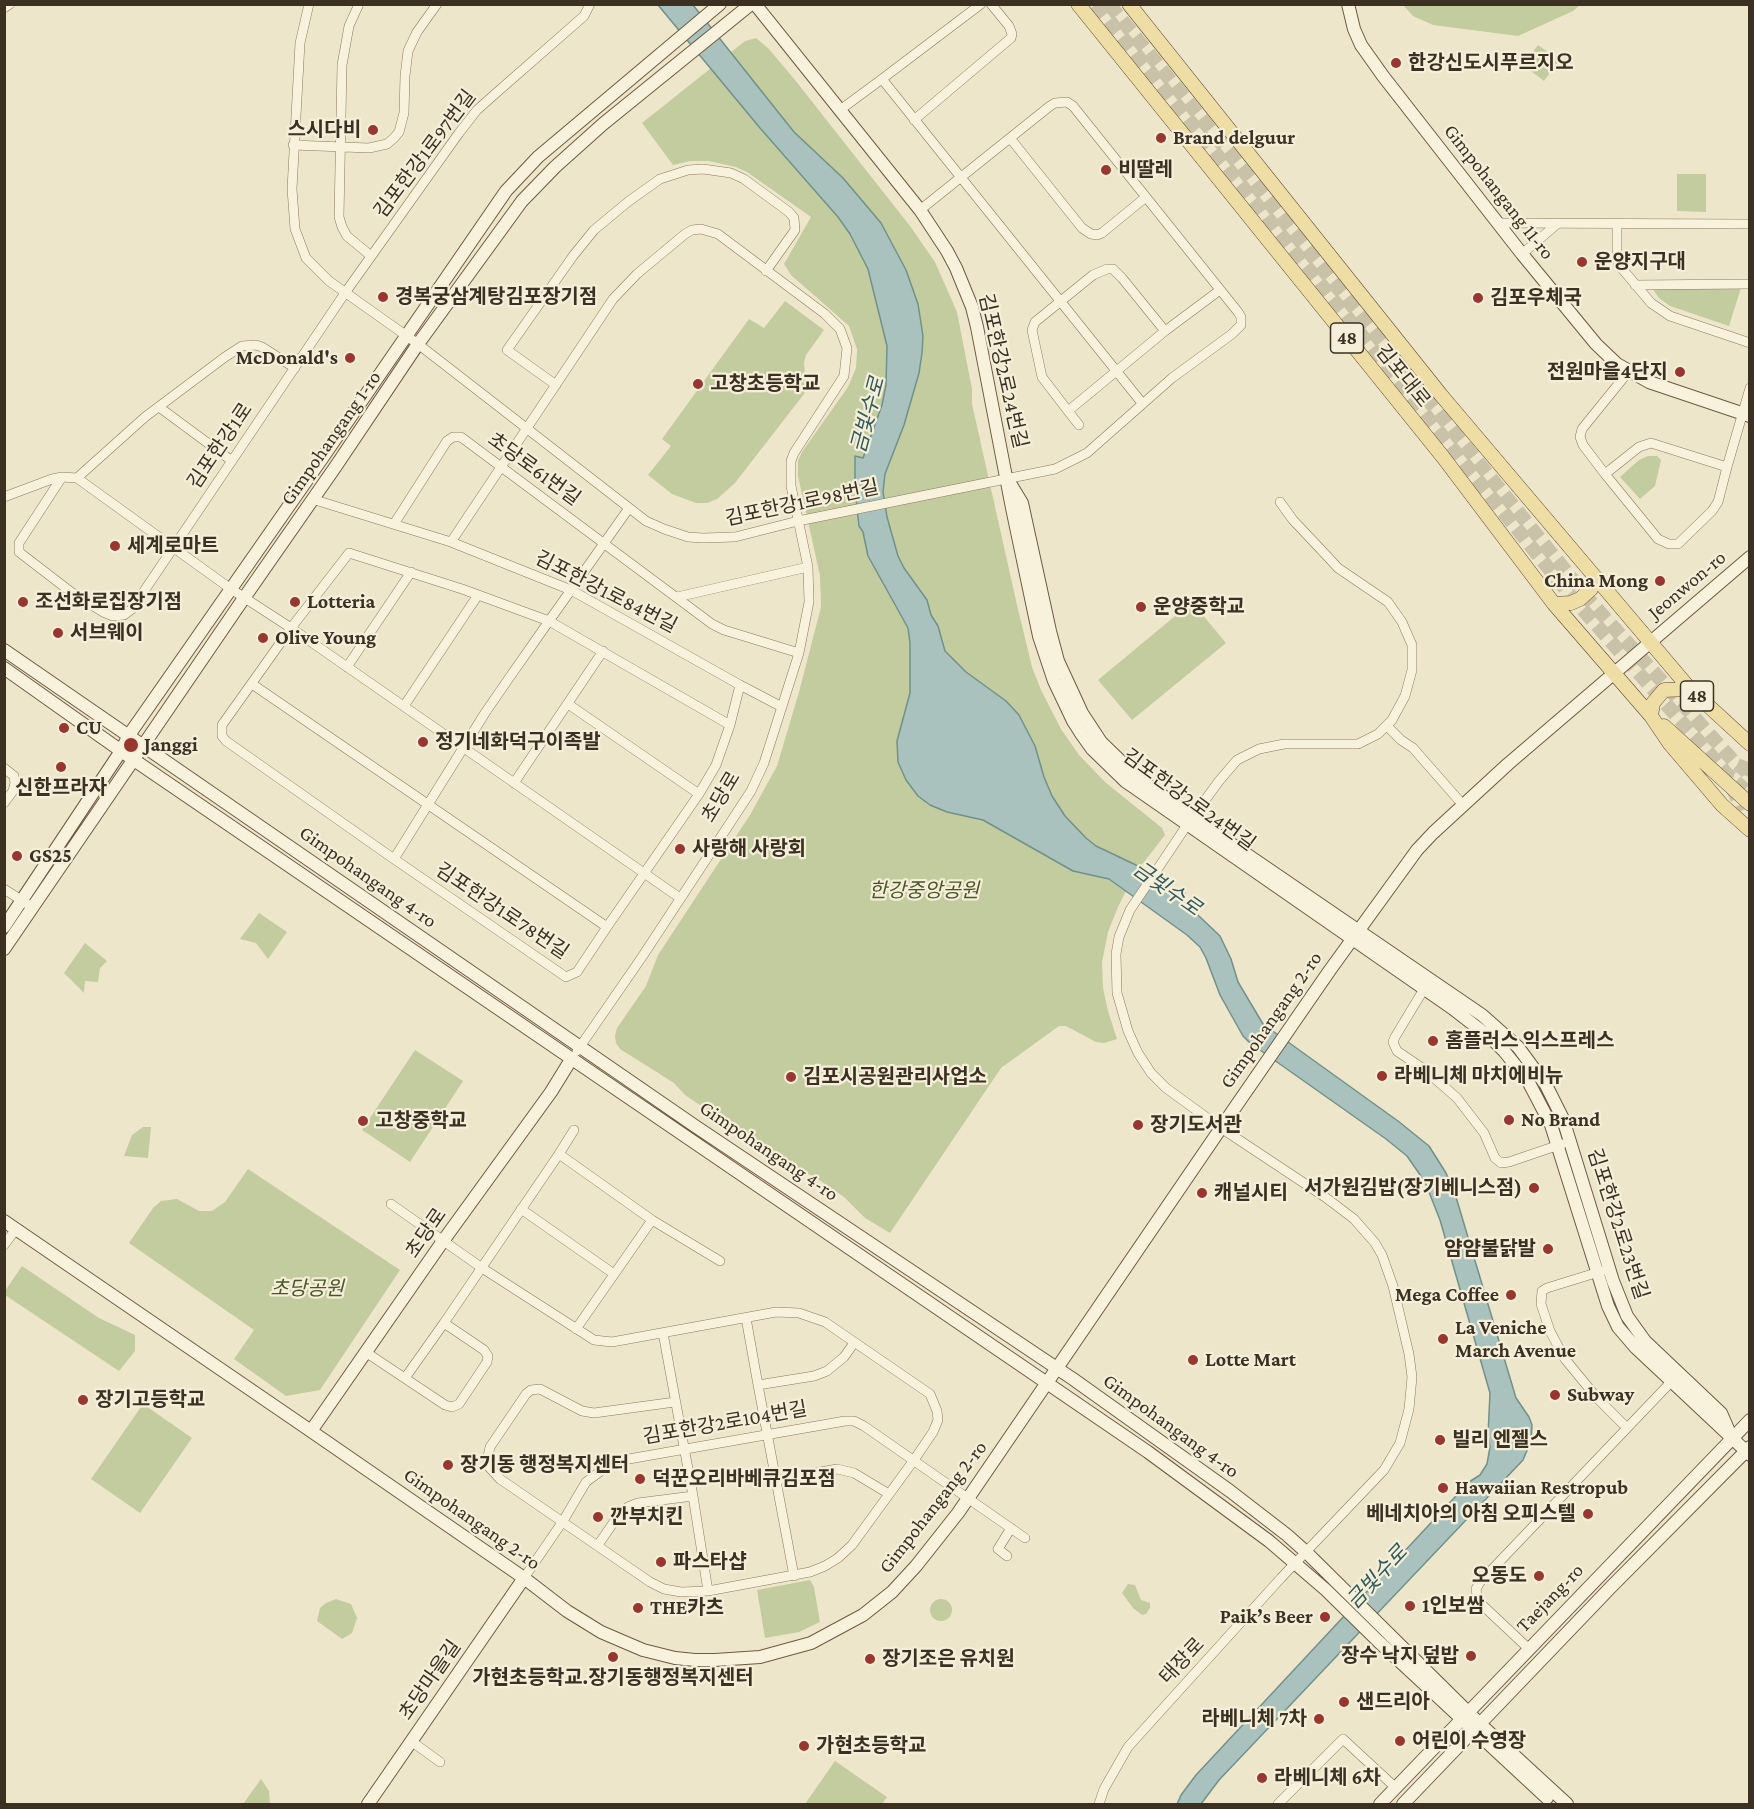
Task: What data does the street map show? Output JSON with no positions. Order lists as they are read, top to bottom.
{
  "streets": {
    "main road": ["48", "김포대로"],
    "street": [
      "김포한강1로97번길",
      "Gimpohangang 11-ro",
      "김포한강2로24번길",
      "Gimpohangang 1-ro",
      "김포한강1로",
      "초당로61번길",
      "김포한강1로98번길",
      "Jeonwon-ro",
      "김포한강1로84번길",
      "초당로",
      "Gimpohangang 4-ro",
      "김포한강1로78번길",
      "Gimpohangang 2-ro",
      "김포한강2로23번길",
      "김포한강2로104번길",
      "Taejang-ro",
      "태장로",
      "초당마을길"
    ]
  },
  "crossings": [
    ["김포한강1로97번길", "김포한강1로"],
    ["48", "김포대로"],
    ["48", "Jeonwon-ro"],
    ["48", "Gimpohangang 2-ro"],
    ["김포한강2로24번길", "Gimpohangang 1-ro"],
    ["김포한강2로24번길", "김포한강1로98번길"],
    ["김포한강2로24번길", "Gimpohangang 2-ro"],
    ["김포한강2로24번길", "김포한강2로23번길"],
    ["김포한강2로24번길", "태장로"],
    ["김포대로", "Jeonwon-ro"],
    ["김포대로", "Gimpohangang 2-ro"],
    ["Gimpohangang 1-ro", "김포한강1로98번길"],
    ["Gimpohangang 1-ro", "김포한강1로84번길"],
    ["Gimpohangang 1-ro", "Gimpohangang 4-ro"],
    ["초당로61번길", "김포한강1로84번길"],
    ["초당로61번길", "초당로"],
    ["김포한강1로98번길", "초당로"],
    ["Jeonwon-ro", "Gimpohangang 2-ro"],
    ["김포한강1로84번길", "김포한강1로78번길"],
    ["초당로", "Gimpohangang 4-ro"],
    ["초당로", "Gimpohangang 2-ro"],
    ["Gimpohangang 4-ro", "Gimpohangang 2-ro"],
    ["Gimpohangang 4-ro", "Taejang-ro"],
    ["Gimpohangang 4-ro", "태장로"],
    ["Gimpohangang 2-ro", "김포한강2로23번길"],
    ["Gimpohangang 2-ro", "김포한강2로104번길"],
    ["Gimpohangang 2-ro", "태장로"],
    ["Gimpohangang 2-ro", "초당마을길"],
    ["김포한강2로23번길", "Taejang-ro"],
    ["김포한강2로104번길", "초당마을길"]
  ],
  "water": ["금빛수로"],
  "parks": ["한강중앙공원", "초당공원"],
  "places": [
    "한강신도시푸르지오",
    "스시다비",
    "Brand delguur",
    "비딸레",
    "운양지구대",
    "경복궁삼계탕김포장기점",
    "김포우체국",
    "McDonald's",
    "전원마을4단지",
    "고창초등학교",
    "세계로마트",
    "China Mong",
    "조선화로집장기점",
    "Lotteria",
    "운양중학교",
    "서브웨이",
    "Olive Young",
    "CU",
    "정기네화덕구이족발",
    "Janggi",
    "신한프라자",
    "사랑해 사랑회",
    "GS25",
    "홈플러스 익스프레스",
    "라베니체 마치에비뉴",
    "김포시공원관리사업소",
    "No Brand",
    "고창중학교",
    "장기도서관",
    "서가원김밥(장기베니스점)",
    "캐널시티",
    "얌얌불닭발",
    "Mega Coffee",
    "La Veniche March Avenue",
    "Lotte Mart",
    "Subway",
    "장기고등학교",
    "빌리 엔젤스",
    "장기동 행정복지센터",
    "덕꾼오리바베큐김포점",
    "Hawaiian Restropub",
    "베네치아의 아침 오피스텔",
    "깐부치킨",
    "파스타샵",
    "오동도",
    "1인보쌈",
    "THE카츠",
    "Paik’s Beer",
    "장수 낙지 덮밥",
    "가현초등학교.장기동행정복지센터",
    "장기조은 유치원",
    "샌드리아",
    "라베니체 7차",
    "어린이 수영장",
    "가현초등학교",
    "라베니체 6차"
  ]
}
